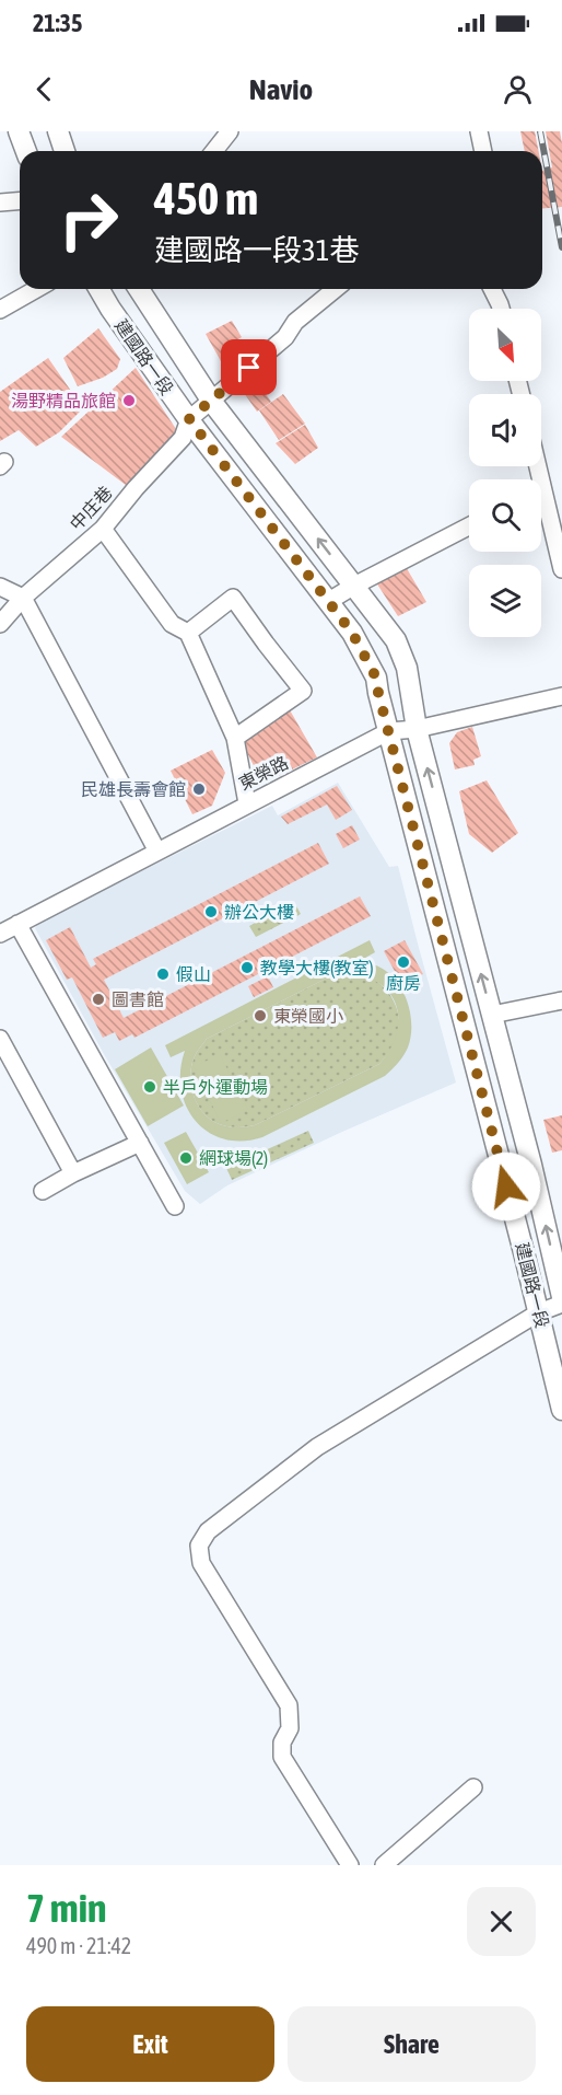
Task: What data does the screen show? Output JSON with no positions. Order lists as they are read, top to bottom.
{
  "streets": {
    "main road": ["建國路一段"],
    "street": ["中庄巷", "東榮路"]
  },
  "crossings": [
    ["建國路一段", "中庄巷"],
    ["建國路一段", "東榮路"]
  ],
  "places": [
    "湯野精品旅館",
    "民雄長壽會館",
    "辦公大樓",
    "廚房",
    "教學大樓(教室)",
    "假山",
    "圖書館",
    "東榮國小",
    "半戶外運動場",
    "網球場(2)"
  ],
  "north": "bottom right",
  "page": {
    "status": "21:35",
    "header": "Navio",
    "turn": ["450 m", "建國路一段31巷"],
    "heading": ["7 min", "490 m · 21:42"],
    "buttons": ["Exit", "Share"]
  }
}
